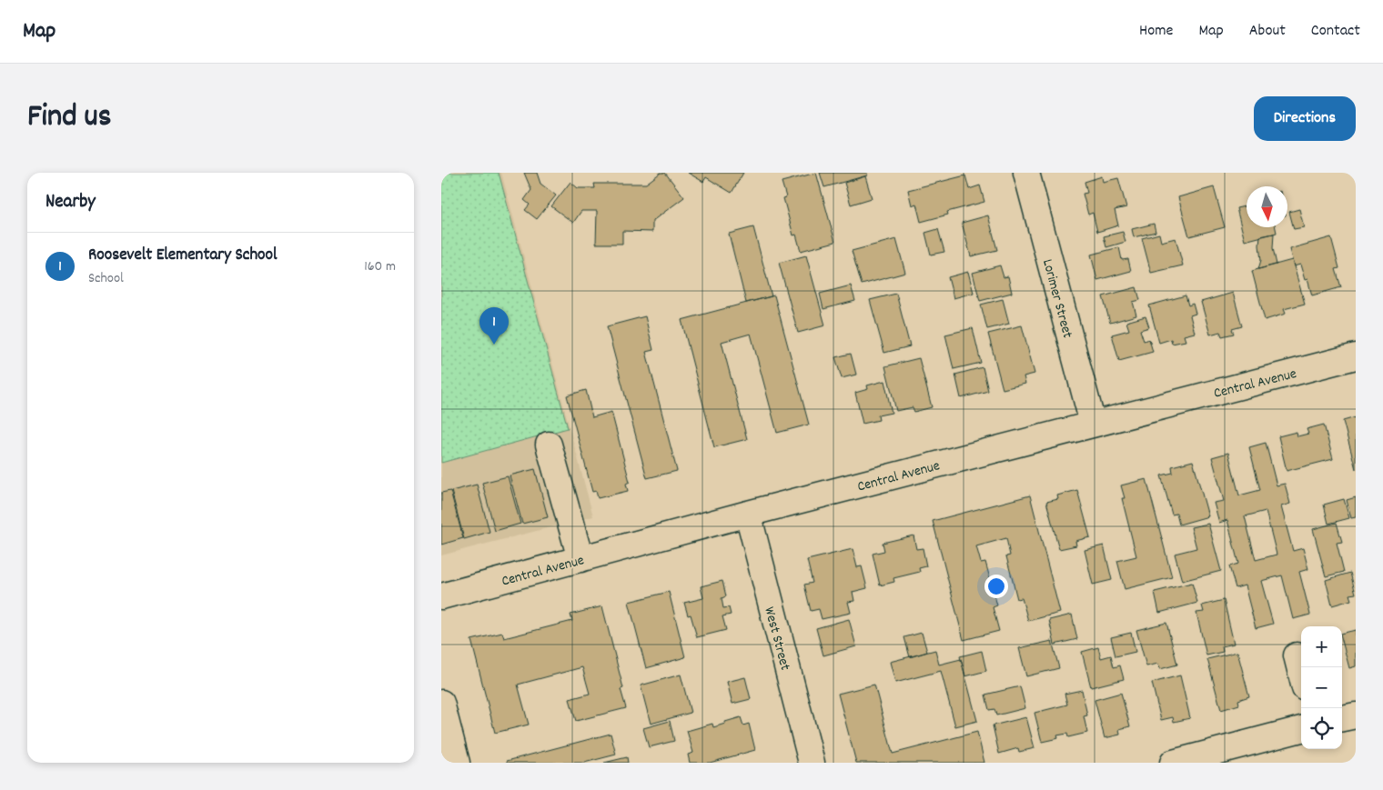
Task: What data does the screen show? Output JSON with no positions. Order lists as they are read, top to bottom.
{
  "streets": {
    "street": ["Lorimer Street", "Central Avenue", "West Street"]
  },
  "crossings": [
    ["Lorimer Street", "Central Avenue"],
    ["Central Avenue", "West Street"]
  ],
  "north": "bottom",
  "page": {
    "header": "Map",
    "nav": [
      "Home",
      "Map",
      "About",
      "Contact"
    ],
    "title": "Find us",
    "buttons": "Directions",
    "heading": "Nearby",
    "list": [
      {
        "mark": "1",
        "name": "Roosevelt Elementary School",
        "note": "School",
        "value": "160 m"
      }
    ],
    "pins": "1",
    "map_buttons": ["+", "−"]
  }
}
